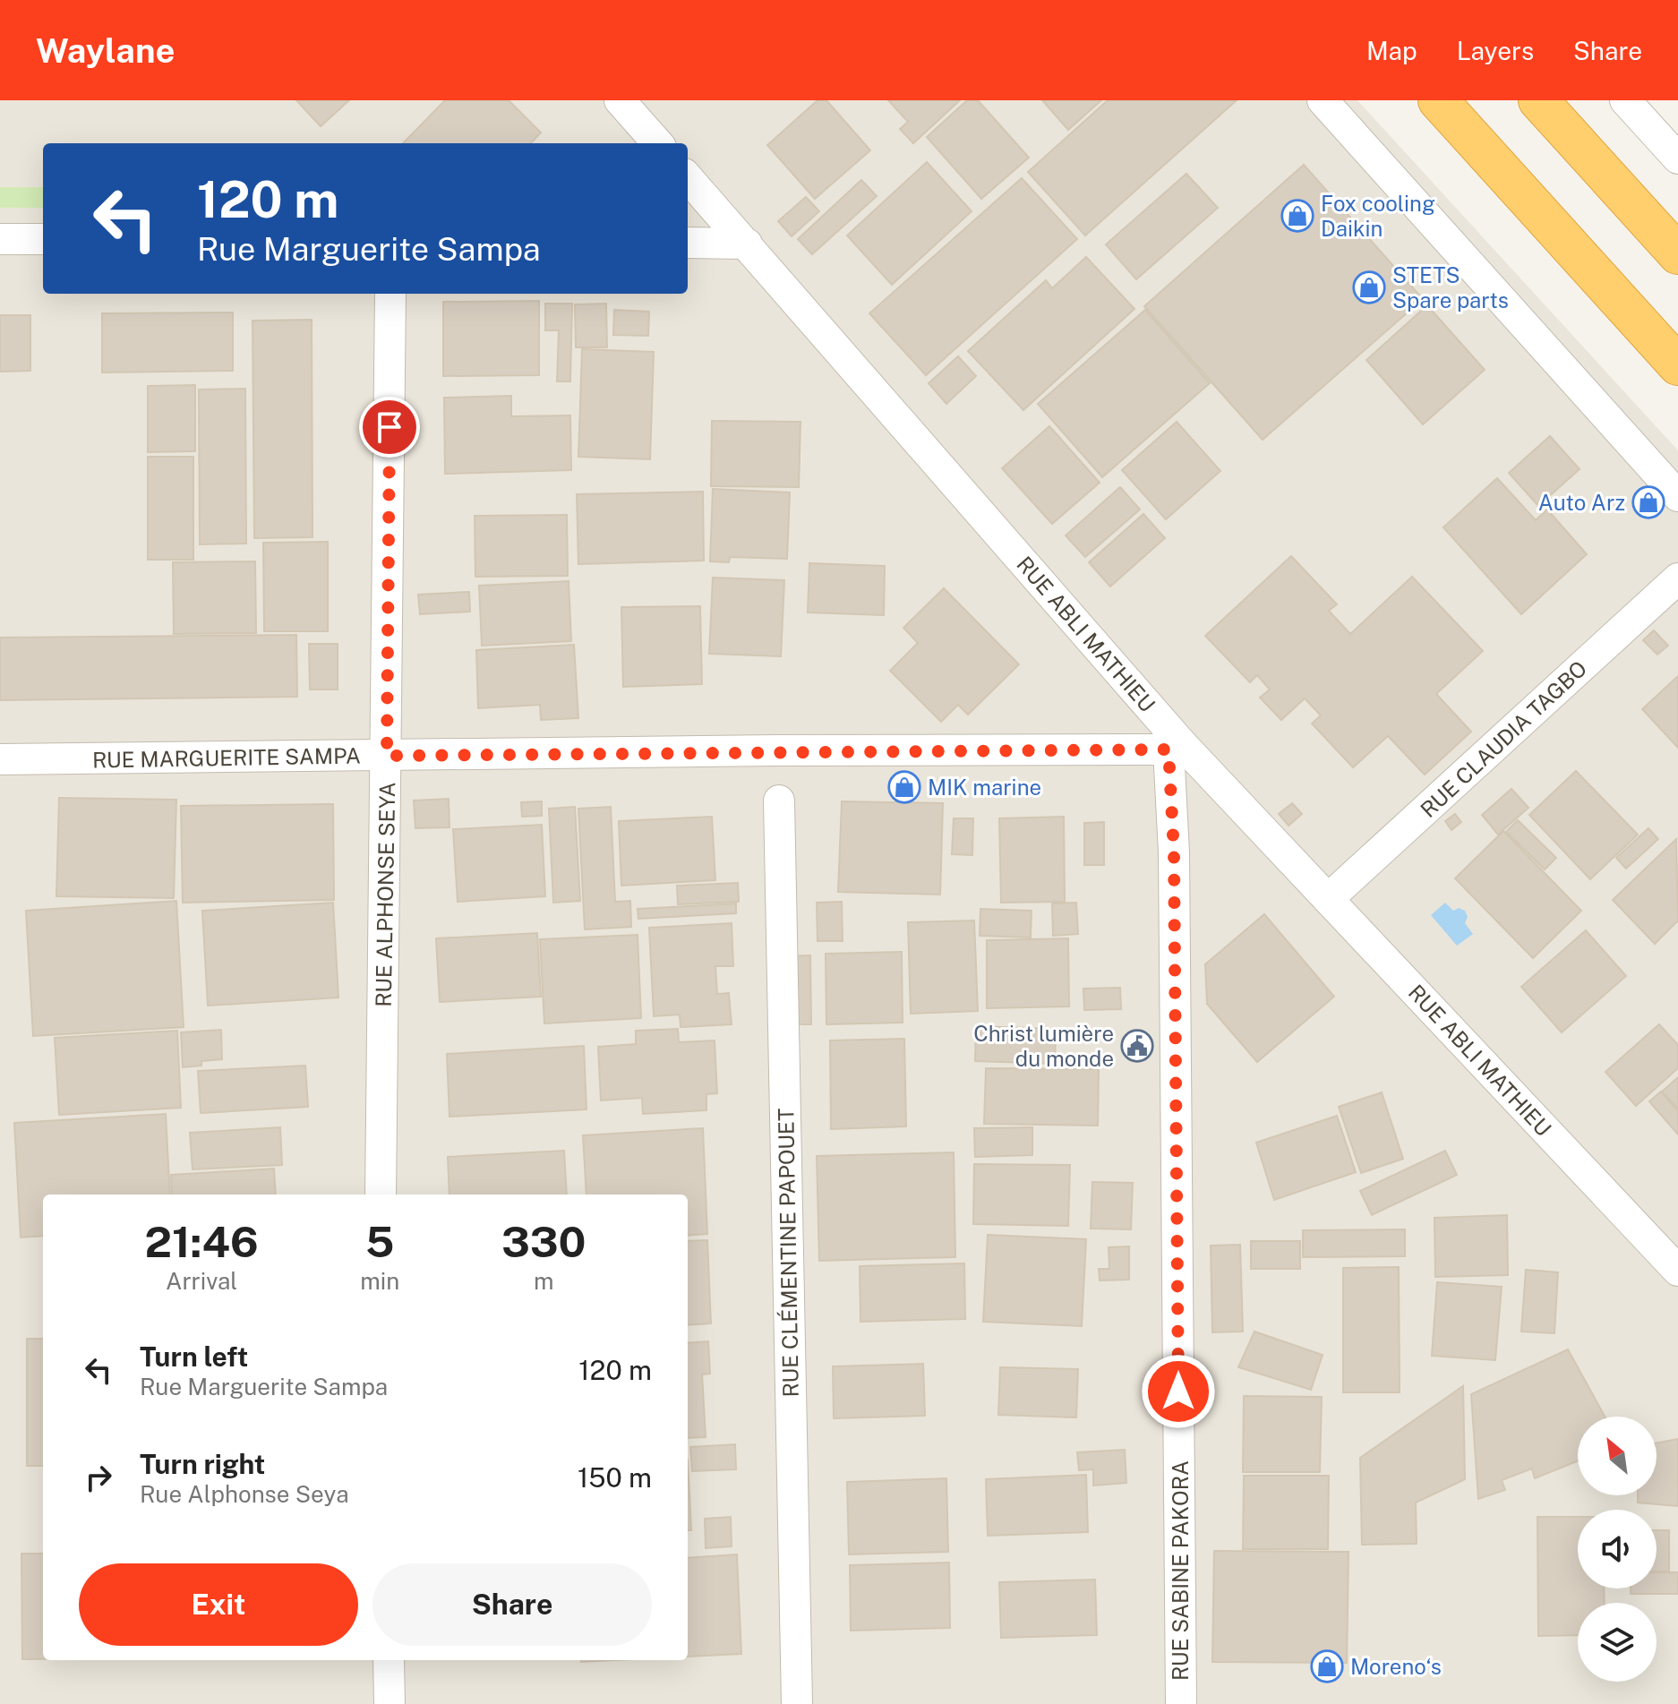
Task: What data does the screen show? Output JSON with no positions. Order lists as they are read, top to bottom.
{
  "streets": {
    "street": [
      "RUE ABLI MATHIEU",
      "RUE CLAUDIA TAGBO",
      "RUE MARGUERITE SAMPA",
      "RUE ALPHONSE SEYA",
      "RUE CLÉMENTINE PAPOUET",
      "RUE SABINE PAKORA"
    ]
  },
  "crossings": [
    ["RUE ABLI MATHIEU", "RUE CLAUDIA TAGBO"],
    ["RUE ABLI MATHIEU", "RUE MARGUERITE SAMPA"],
    ["RUE ABLI MATHIEU", "RUE SABINE PAKORA"],
    ["RUE MARGUERITE SAMPA", "RUE ALPHONSE SEYA"],
    ["RUE MARGUERITE SAMPA", "RUE SABINE PAKORA"]
  ],
  "places": {
    "shop": [
      "Fox cooling Daikin",
      "STETS Spare parts",
      "Auto Arz",
      "MIK marine",
      "Moreno‘s"
    ],
    "public building": ["Christ lumière du monde"]
  },
  "north": "top left",
  "page": {
    "header": "Waylane",
    "nav": ["Map", "Layers", "Share"],
    "turn": ["120 m", "Rue Marguerite Sampa"],
    "eta": [
      "21:46",
      "Arrival",
      "5",
      "min",
      "330",
      "m"
    ],
    "list": [
      {
        "name": "Turn left",
        "note": "Rue Marguerite Sampa",
        "value": "120 m"
      },
      {
        "name": "Turn right",
        "note": "Rue Alphonse Seya",
        "value": "150 m"
      }
    ],
    "buttons": ["Exit", "Share"]
  }
}
